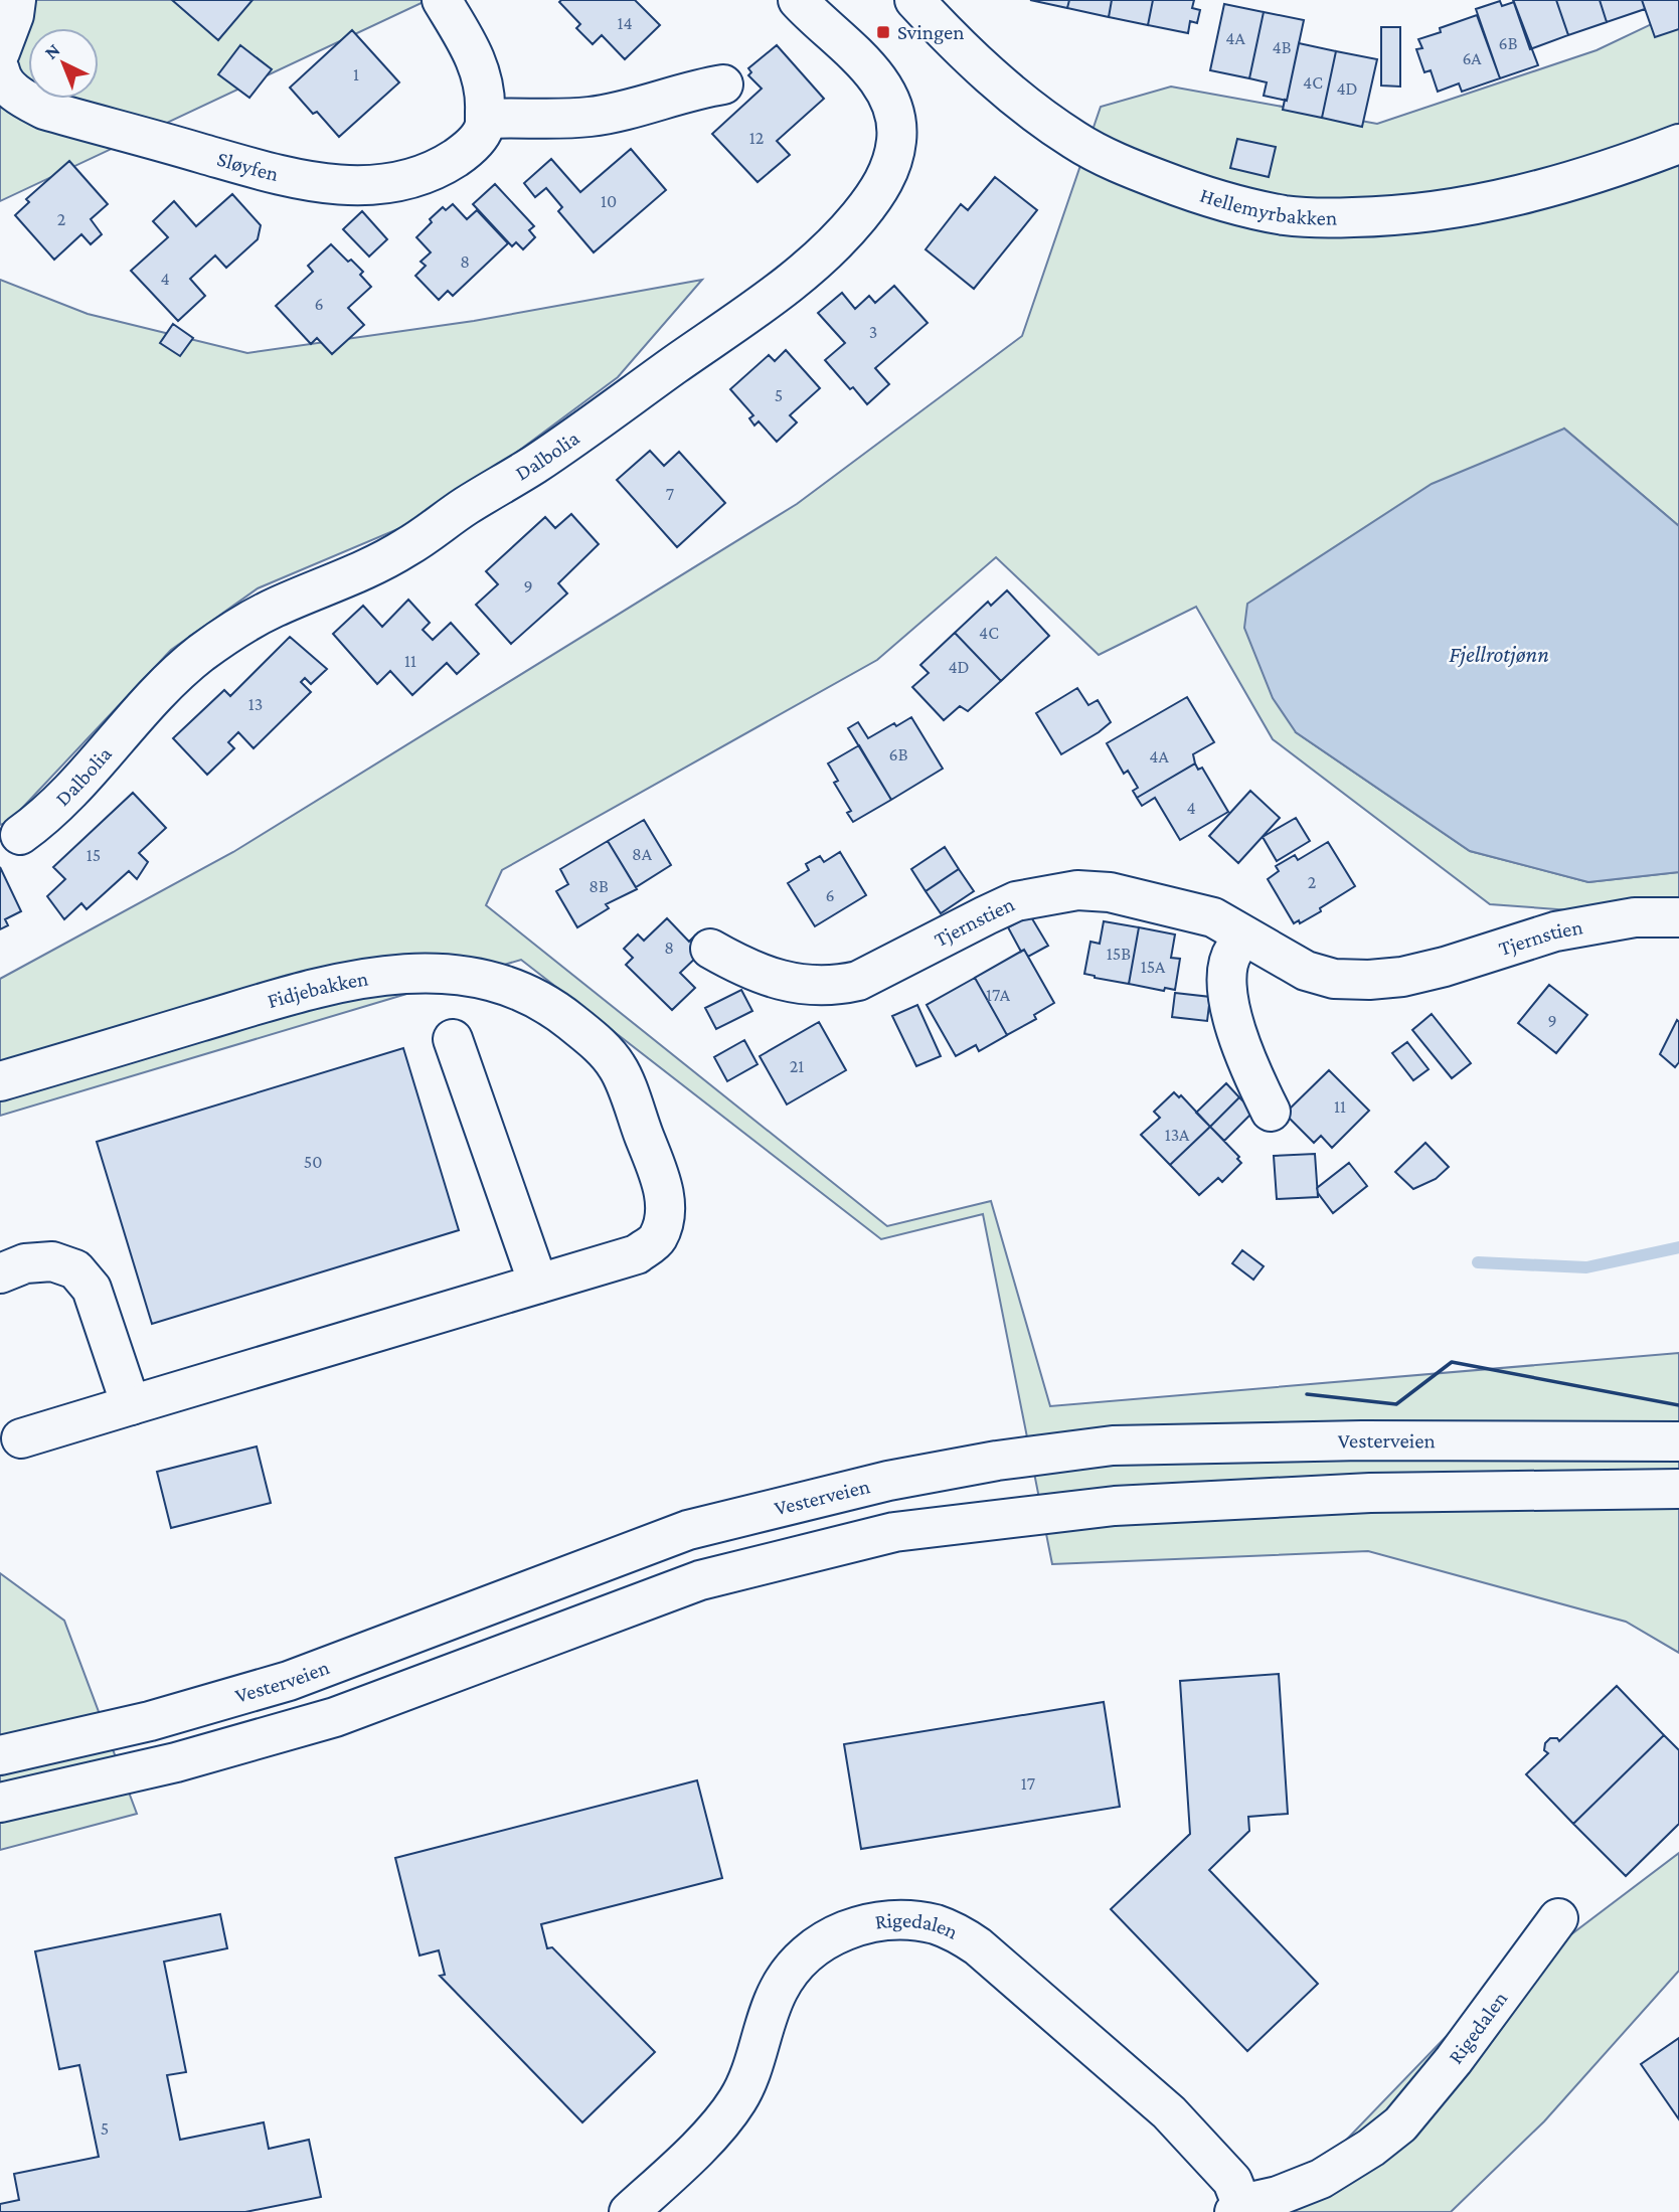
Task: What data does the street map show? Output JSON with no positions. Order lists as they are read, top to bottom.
{
  "streets": {
    "main road": [
      "Sløyfen",
      "Hellemyrbakken",
      "Dalbolia",
      "Tjernstien",
      "Fidjebakken",
      "Vesterveien",
      "Rigedalen"
    ]
  },
  "water": ["Fjellrotjønn"],
  "places": {
    "transit": ["Svingen"]
  },
  "house_numbers": [
    "14",
    "4A",
    "6B",
    "4B",
    "6A",
    "1",
    "4C",
    "4D",
    "12",
    "10",
    "2",
    "8",
    "4",
    "6",
    "3",
    "5",
    "7",
    "9",
    "4C",
    "11",
    "4D",
    "13",
    "6B",
    "4A",
    "4",
    "8A",
    "15",
    "2",
    "8B",
    "6",
    "8",
    "15B",
    "15A",
    "17A",
    "9",
    "21",
    "11",
    "13A",
    "50",
    "17",
    "5"
  ],
  "north": "top left"
}
